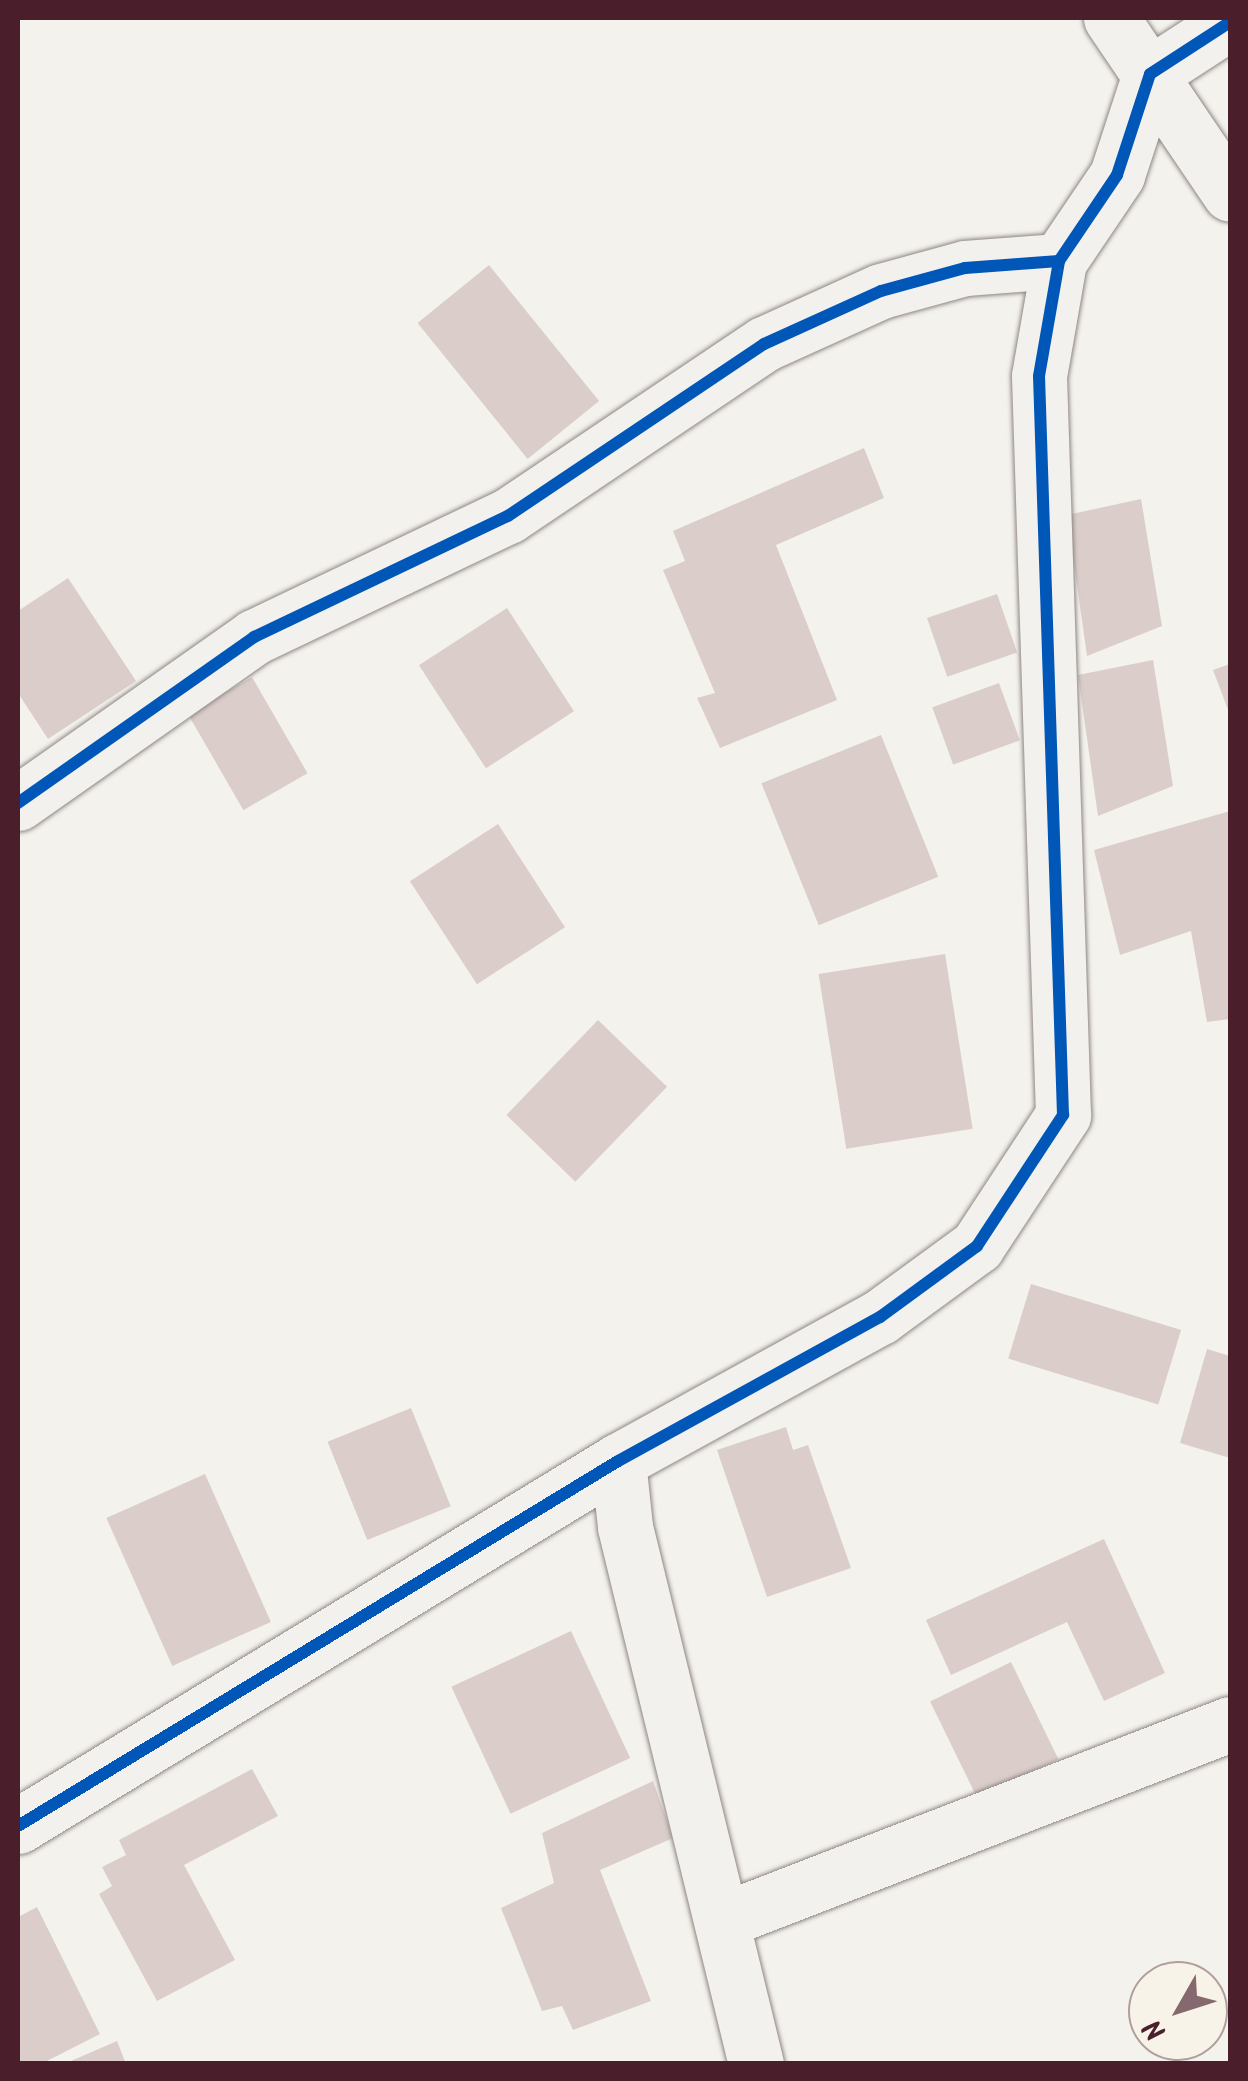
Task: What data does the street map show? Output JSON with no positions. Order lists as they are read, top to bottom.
{
  "north": "bottom left"
}
